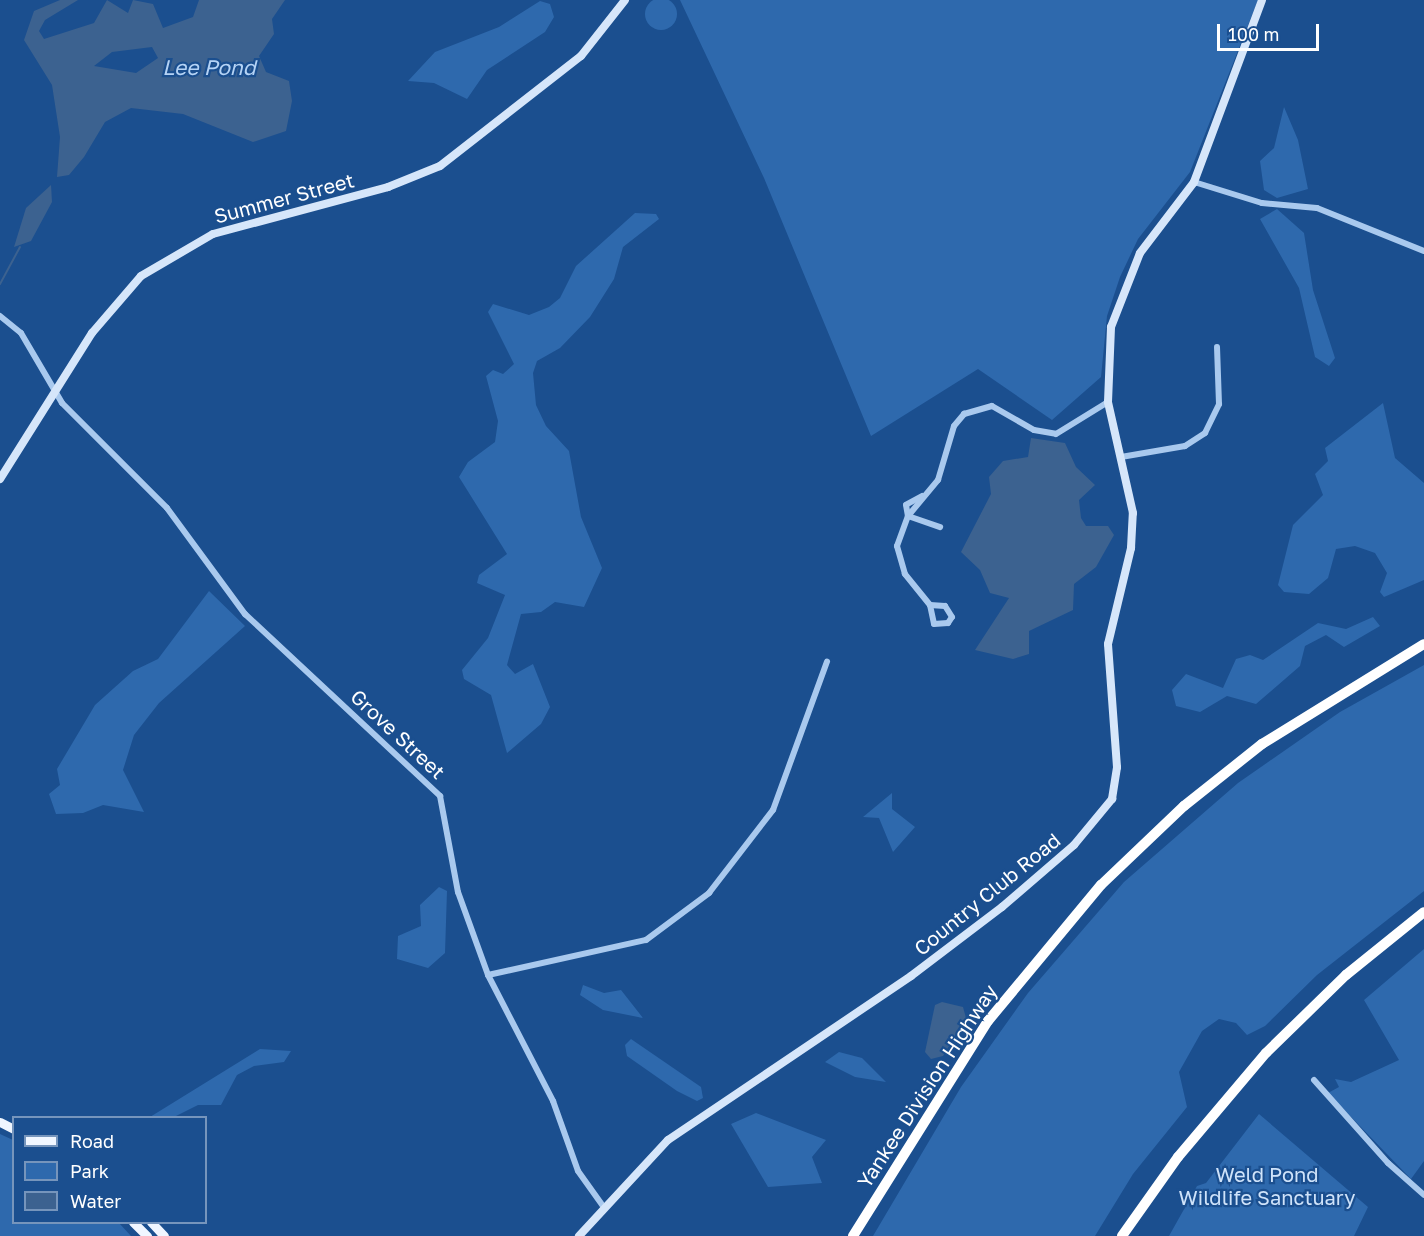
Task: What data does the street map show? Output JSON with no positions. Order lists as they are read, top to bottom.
{
  "streets": {
    "highway": ["Yankee Division Highway"],
    "street": ["Summer Street", "Grove Street", "Country Club Road"]
  },
  "crossings": [
    ["Summer Street", "Grove Street"],
    ["Grove Street", "Country Club Road"]
  ],
  "water": ["Lee Pond"],
  "parks": ["Weld Pond Wildlife Sanctuary"],
  "legend": ["Road", "Park", "Water"],
  "scale_bar": "100 m"
}
